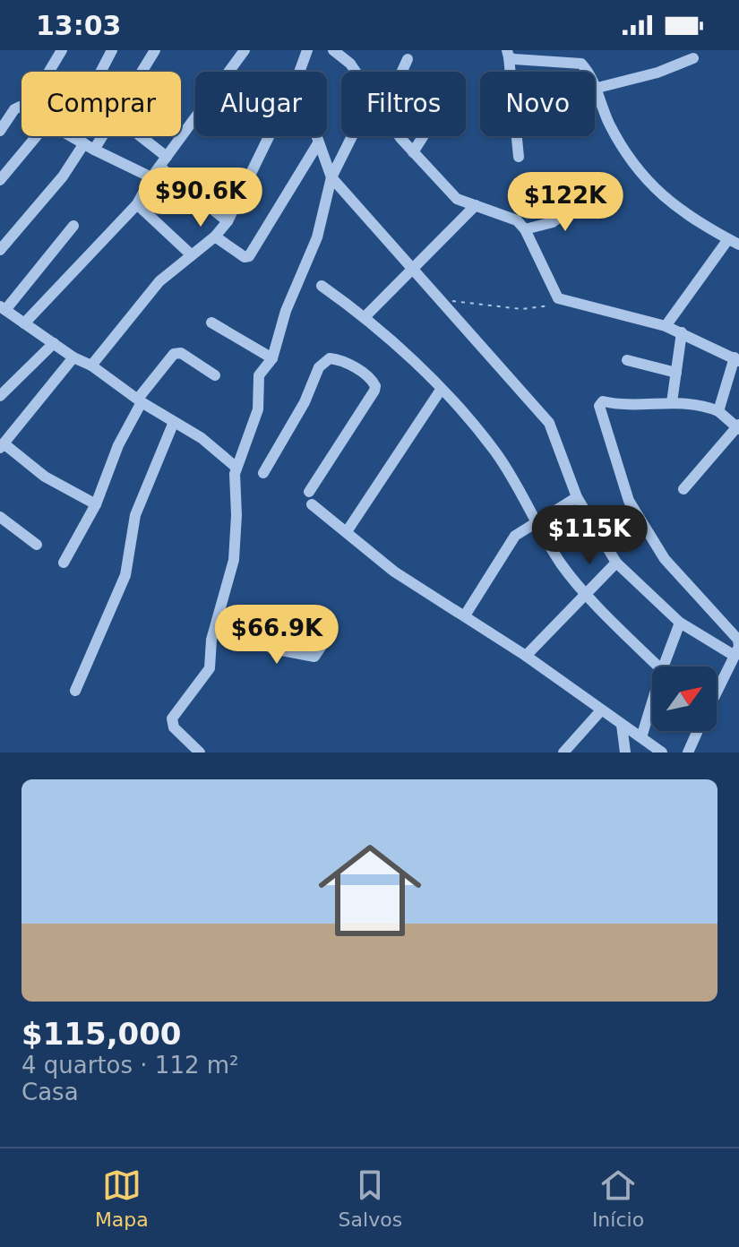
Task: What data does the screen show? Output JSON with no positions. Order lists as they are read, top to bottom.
{
  "north": "top right",
  "page": {
    "status": "13:03",
    "chip": [
      "Comprar",
      "Alugar",
      "Filtros",
      "Novo"
    ],
    "price": [
      "$90.6K",
      "$122K",
      "$115K",
      "$66.9K"
    ],
    "list": [
      {
        "name": "$115,000",
        "note": "4 quartos · 112 m² · Casa"
      }
    ],
    "tabs": ["Mapa", "Salvos", "Início"]
  }
}
